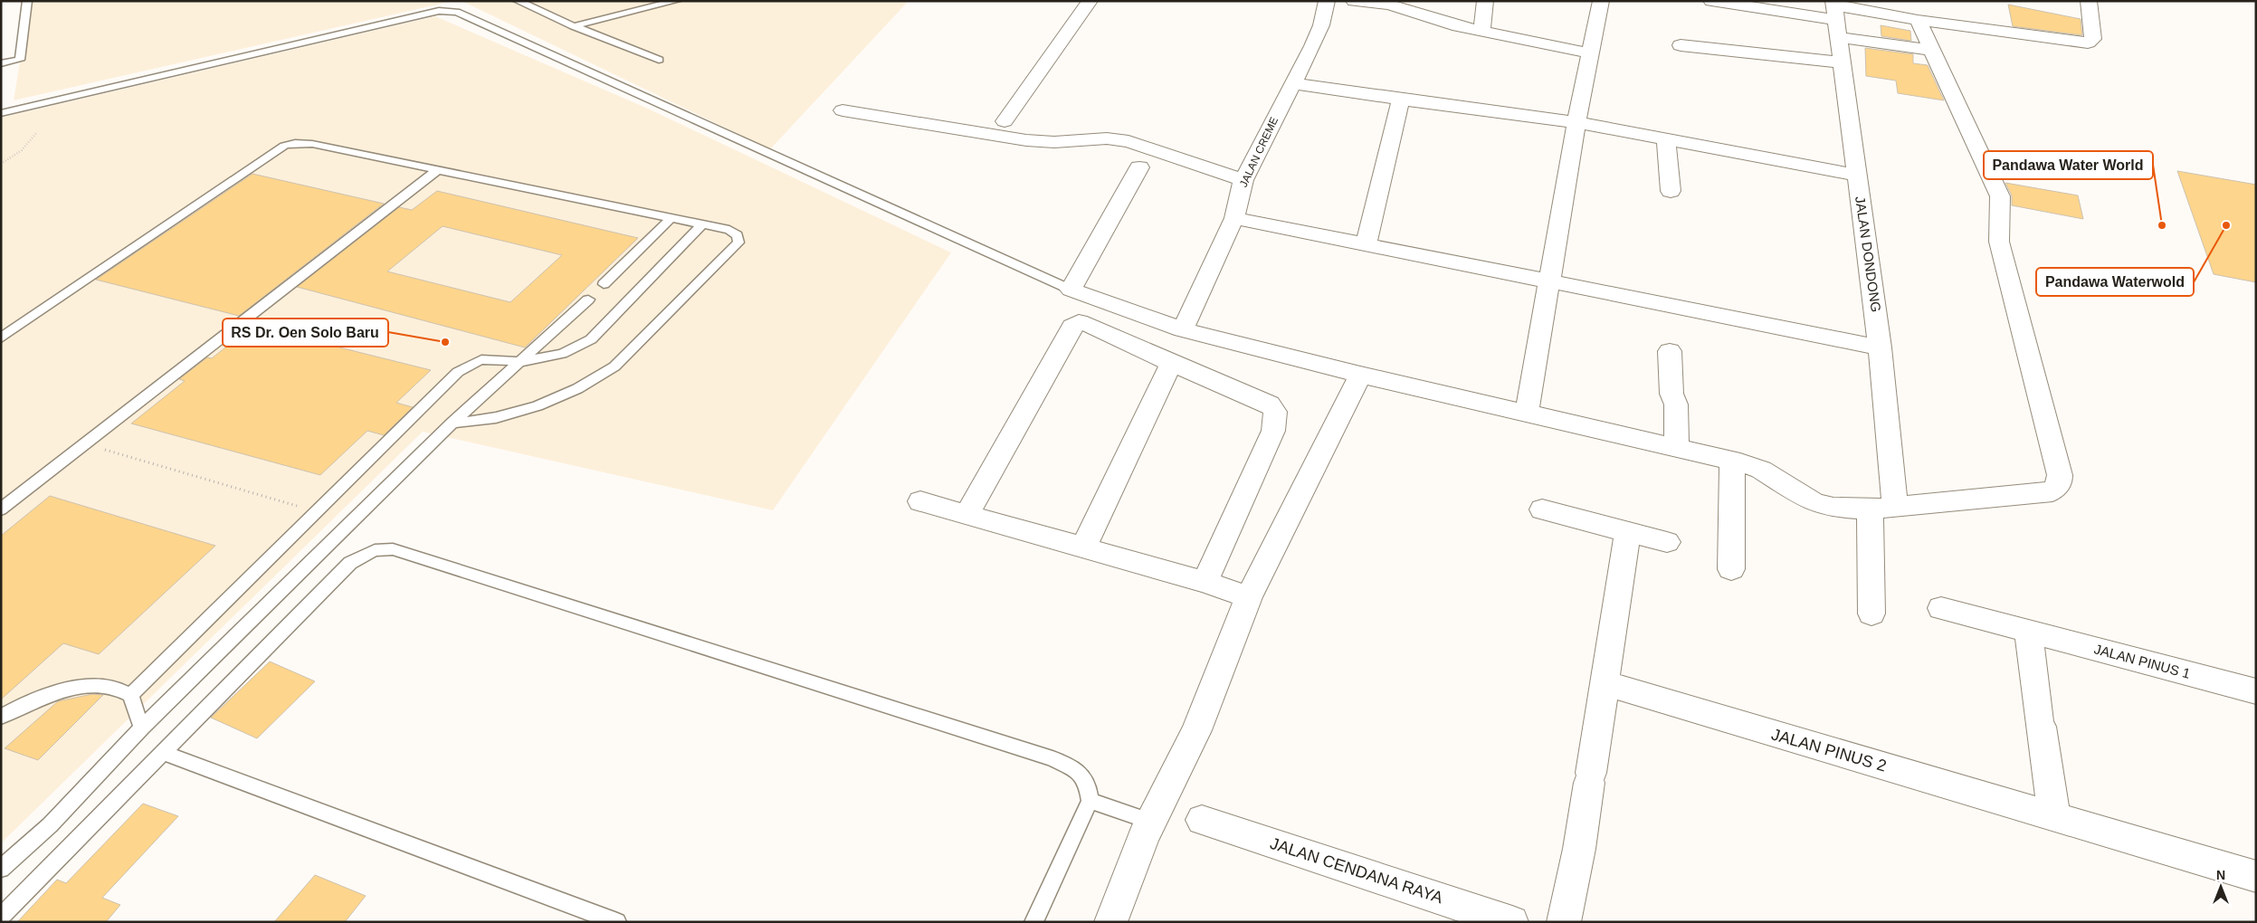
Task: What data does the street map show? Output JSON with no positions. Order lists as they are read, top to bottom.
{
  "streets": {
    "street": [
      "JALAN CREME",
      "JALAN DONDONG",
      "JALAN PINUS 1",
      "JALAN PINUS 2",
      "JALAN CENDANA RAYA"
    ]
  },
  "places": ["Pandawa Water World", "Pandawa Waterwold", "RS Dr. Oen Solo Baru"],
  "north": "top"
}
